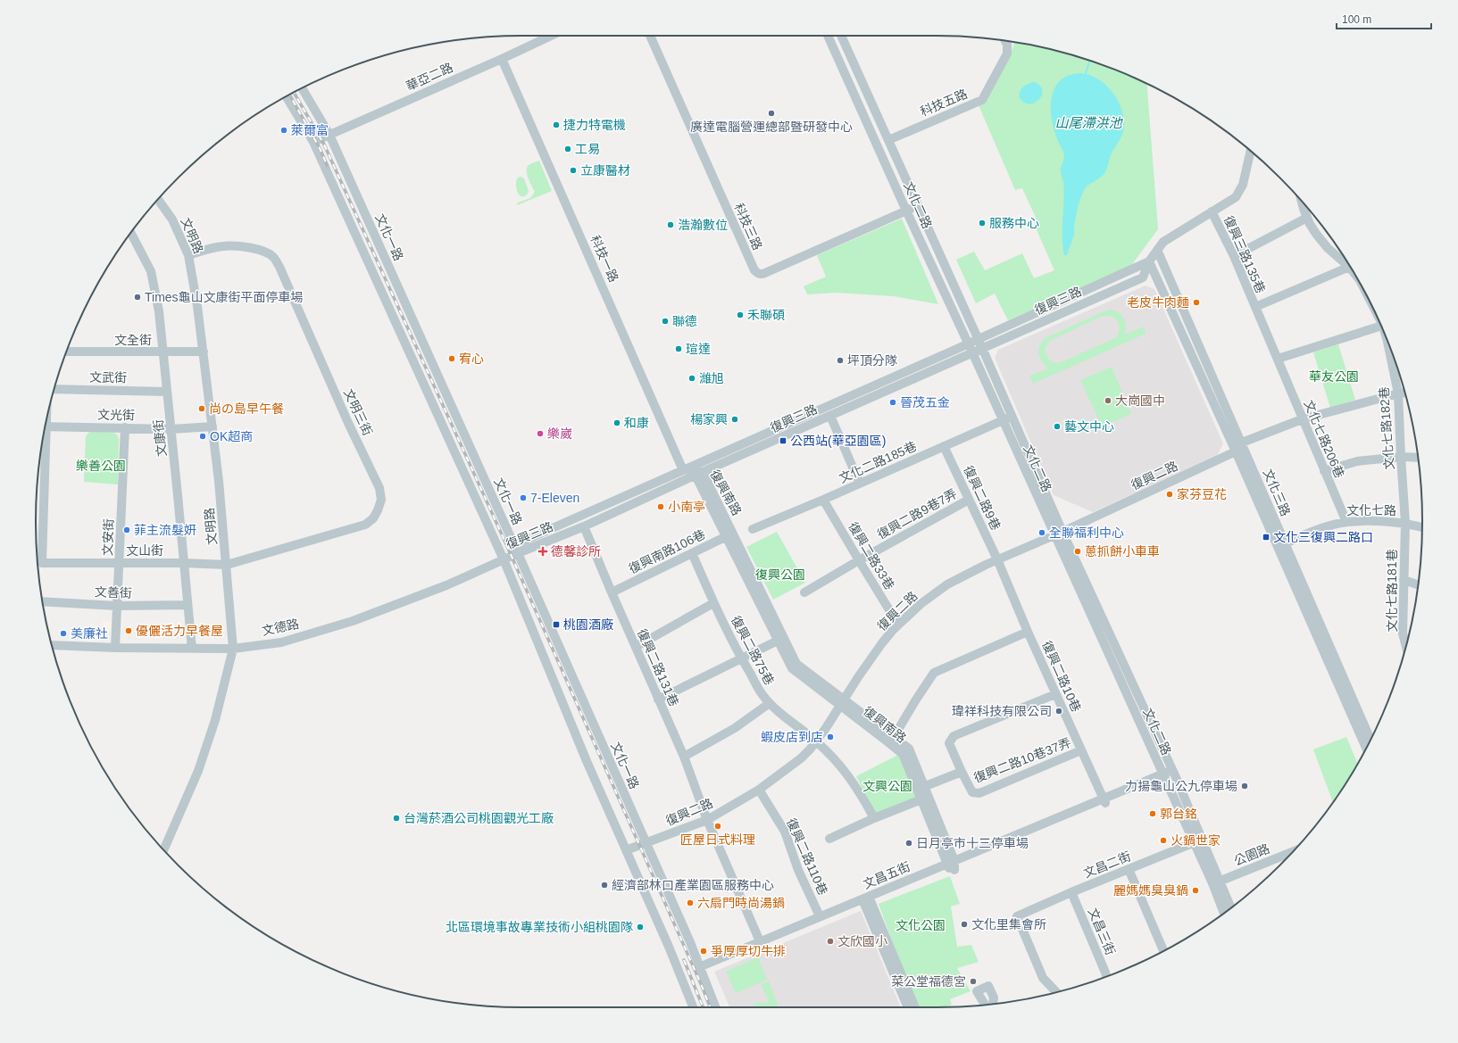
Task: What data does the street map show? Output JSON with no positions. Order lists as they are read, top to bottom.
{
  "streets": {
    "street": [
      "華亞二路",
      "科技五路",
      "文化二路",
      "科技三路",
      "文明路",
      "文化一路",
      "復興三路135巷",
      "科技一路",
      "復興三路",
      "文全街",
      "文武街",
      "文明三街",
      "文光街",
      "文化七路182巷",
      "文康街",
      "文化七路206巷",
      "文化二路185巷",
      "復興二路",
      "復興南路",
      "文化三路",
      "復興二路9巷",
      "文化七路",
      "復興二路9巷7弄",
      "文安街",
      "文山街",
      "復興南路106巷",
      "復興二路33巷",
      "文化七路181巷",
      "文善街",
      "文德路",
      "復興二路75巷",
      "復興二路131巷",
      "復興二路10巷",
      "復興二路10巷37弄",
      "公園路",
      "復興二路110巷",
      "文昌二街",
      "文昌五街",
      "文昌三街"
    ]
  },
  "crossings": [
    ["華亞二路", "文化一路"],
    ["華亞二路", "科技一路"],
    ["科技五路", "文化二路"],
    ["文化二路", "科技三路"],
    ["文化二路", "復興三路"],
    ["文化二路", "文化二路185巷"],
    ["文化二路", "復興二路"],
    ["文化二路", "公園路"],
    ["文化二路", "文昌二街"],
    ["文化二路", "文昌五街"],
    ["文明路", "文全街"],
    ["文明路", "文明三街"],
    ["文明路", "文光街"],
    ["文明路", "文山街"],
    ["文明路", "文德路"],
    ["文化一路", "復興三路"],
    ["文化一路", "復興二路"],
    ["文化一路", "文昌五街"],
    ["復興三路135巷", "復興三路"],
    ["復興三路135巷", "文化七路206巷"],
    ["科技一路", "復興三路"],
    ["科技一路", "復興南路"],
    ["復興三路", "復興南路"],
    ["復興三路", "文化三路"],
    ["復興三路", "文德路"],
    ["復興三路", "復興二路131巷"],
    ["文全街", "文康街"],
    ["文武街", "文康街"],
    ["文明三街", "文山街"],
    ["文光街", "文康街"],
    ["文光街", "文安街"],
    ["文化七路182巷", "文化七路"],
    ["文化七路182巷", "文化七路181巷"],
    ["文康街", "文山街"],
    ["文康街", "文善街"],
    ["文康街", "文德路"],
    ["文化七路206巷", "文化七路"],
    ["文化二路185巷", "復興二路9巷"],
    ["文化二路185巷", "復興二路33巷"],
    ["復興二路", "復興南路"],
    ["復興二路", "文化三路"],
    ["復興二路", "復興二路9巷"],
    ["復興二路", "復興二路33巷"],
    ["復興二路", "復興二路75巷"],
    ["復興二路", "復興二路131巷"],
    ["復興二路", "復興二路10巷"],
    ["復興二路", "復興二路110巷"],
    ["復興南路", "復興南路106巷"],
    ["復興南路", "復興二路10巷37弄"],
    ["復興南路", "文昌五街"],
    ["文化三路", "文化七路"],
    ["復興二路9巷", "復興二路9巷7弄"],
    ["復興二路9巷", "復興二路10巷"],
    ["文化七路", "文化七路181巷"],
    ["復興二路9巷7弄", "復興二路33巷"],
    ["文安街", "文山街"],
    ["文安街", "文善街"],
    ["文安街", "文德路"],
    ["復興南路106巷", "復興二路75巷"],
    ["復興南路106巷", "復興二路131巷"],
    ["復興二路131巷", "文昌五街"],
    ["復興二路10巷", "復興二路10巷37弄"],
    ["復興二路10巷", "文昌五街"],
    ["復興二路110巷", "文昌五街"],
    ["文昌二街", "文昌三街"]
  ],
  "water": ["山尾滯洪池"],
  "parks": [
    "華友公園",
    "樂善公園",
    "復興公園",
    "文興公園",
    "文化公園"
  ],
  "places": {
    "other": [
      "廣達電腦營運總部暨研發中心",
      "捷力特電機",
      "萊爾富",
      "工易",
      "立康醫材",
      "服務中心",
      "浩瀚數位",
      "Times龜山文康街平面停車場",
      "老皮牛肉麵",
      "禾聯碩",
      "聯德",
      "瑄達",
      "宥心",
      "坪頂分隊",
      "濰旭",
      "大崗國中",
      "晉茂五金",
      "尚の島早午餐",
      "楊家興",
      "和康",
      "藝文中心",
      "樂崴",
      "OK超商",
      "家芬豆花",
      "7-Eleven",
      "小南亭",
      "菲主流髮妍",
      "全聯福利中心",
      "蔥抓餅小車車",
      "優儷活力早餐屋",
      "美廉社",
      "瑋祥科技有限公司",
      "蝦皮店到店",
      "力揚龜山公九停車場",
      "郭台銘",
      "台灣菸酒公司桃園觀光工廠",
      "匠屋日式料理",
      "火鍋世家",
      "日月亭市十三停車場",
      "經濟部林口產業園區服務中心",
      "麗媽媽臭臭鍋",
      "六扇門時尚湯鍋",
      "文化里集會所",
      "北區環境事故專業技術小組桃園隊",
      "文欣國小",
      "爭厚厚切牛排",
      "菜公堂福德宮"
    ],
    "transit": ["公西站(華亞園區)", "文化三復興二路口", "桃園酒廠"],
    "health": ["德馨診所"]
  },
  "scale_bar": "100 m"
}
